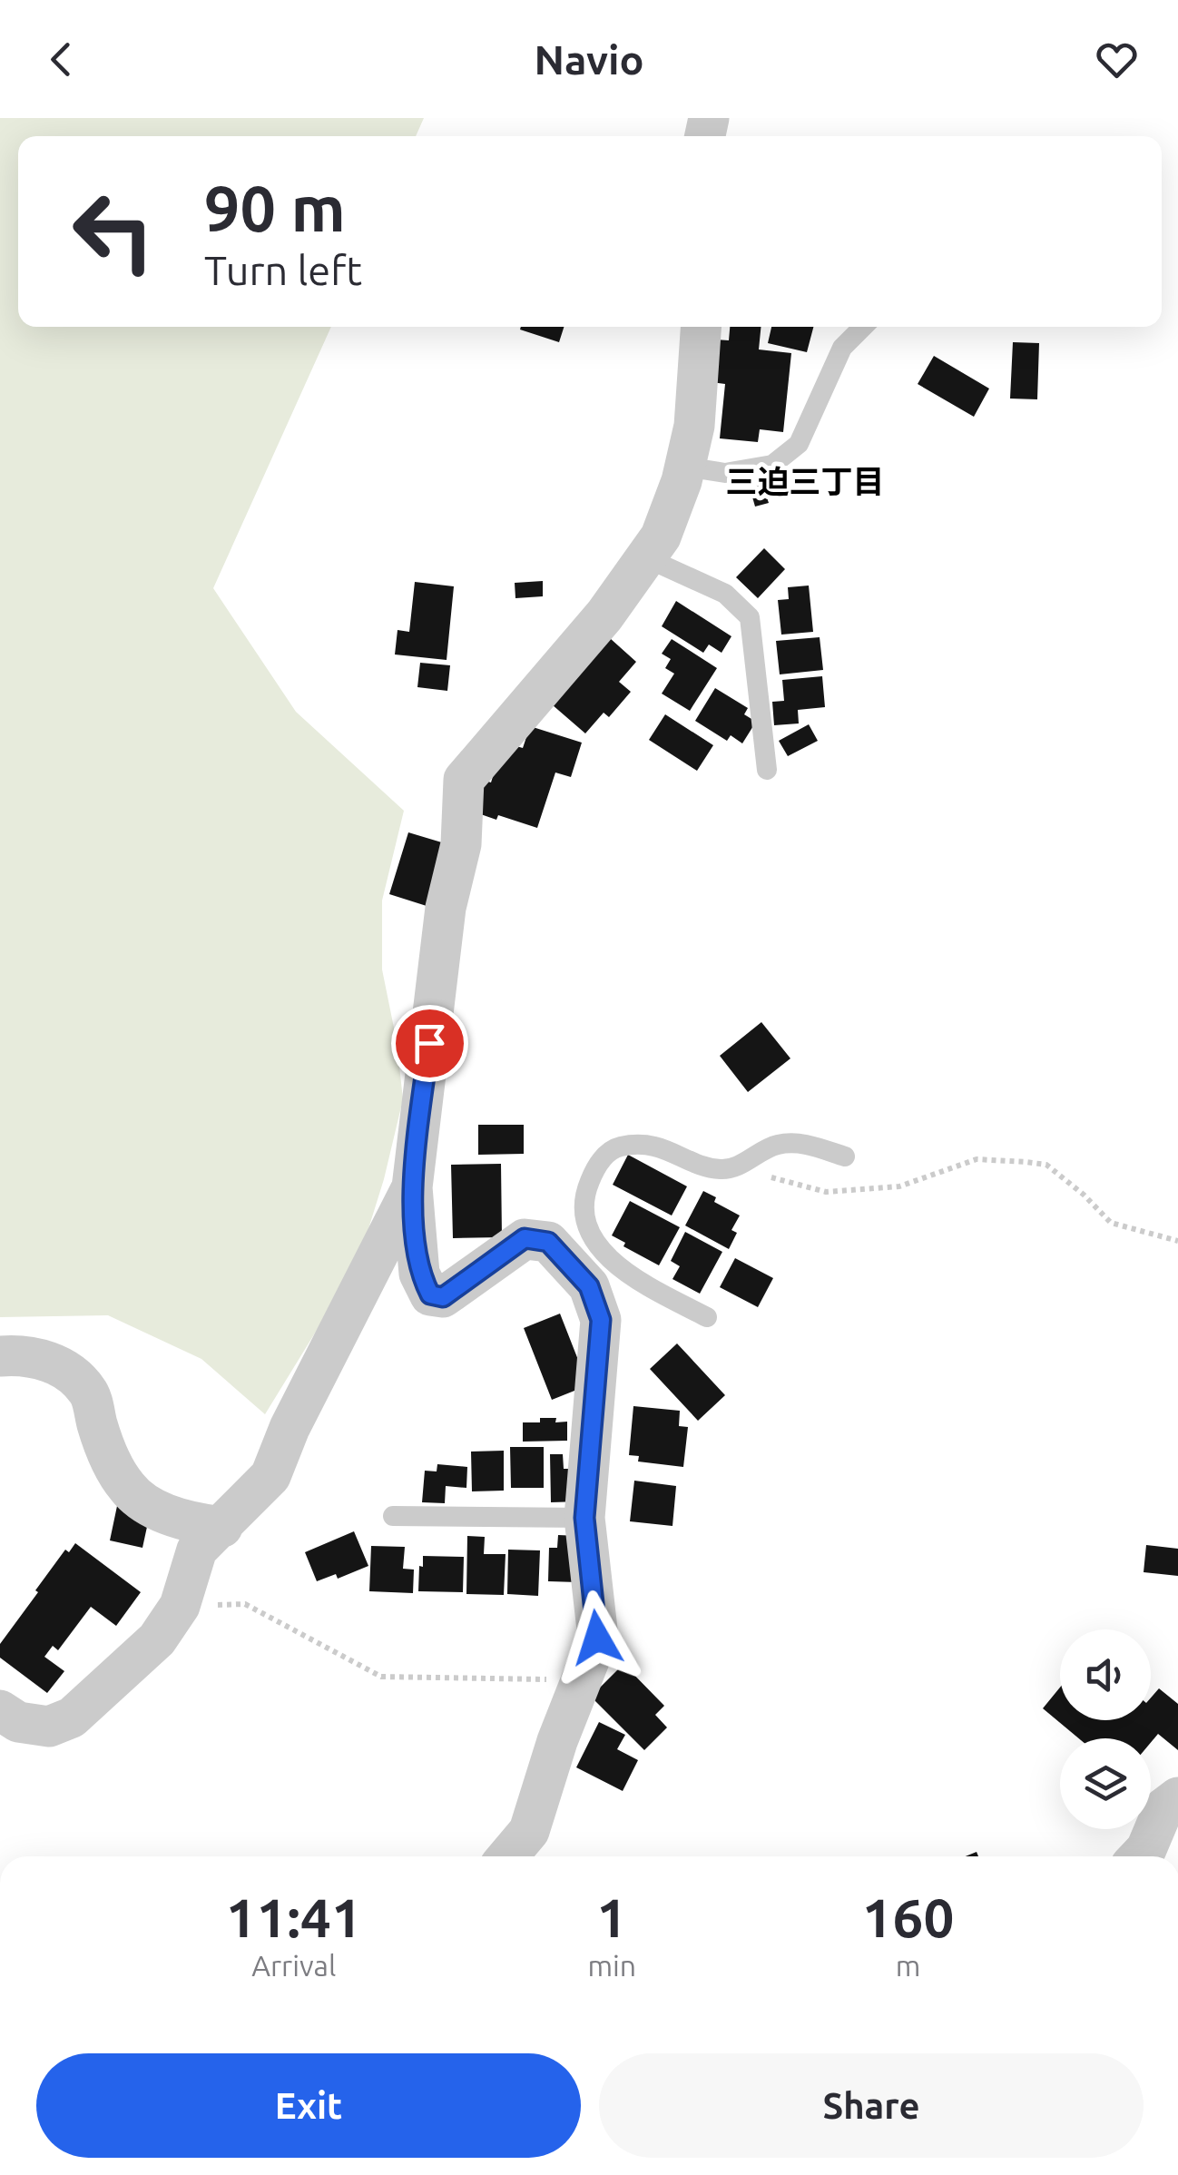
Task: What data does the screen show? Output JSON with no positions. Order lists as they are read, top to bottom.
{
  "districts": ["三迫三丁目"],
  "page": {
    "header": "Navio",
    "turn": ["90 m", "Turn left"],
    "eta": [
      "11:41",
      "Arrival",
      "1",
      "min",
      "160",
      "m"
    ],
    "buttons": ["Exit", "Share"]
  }
}
